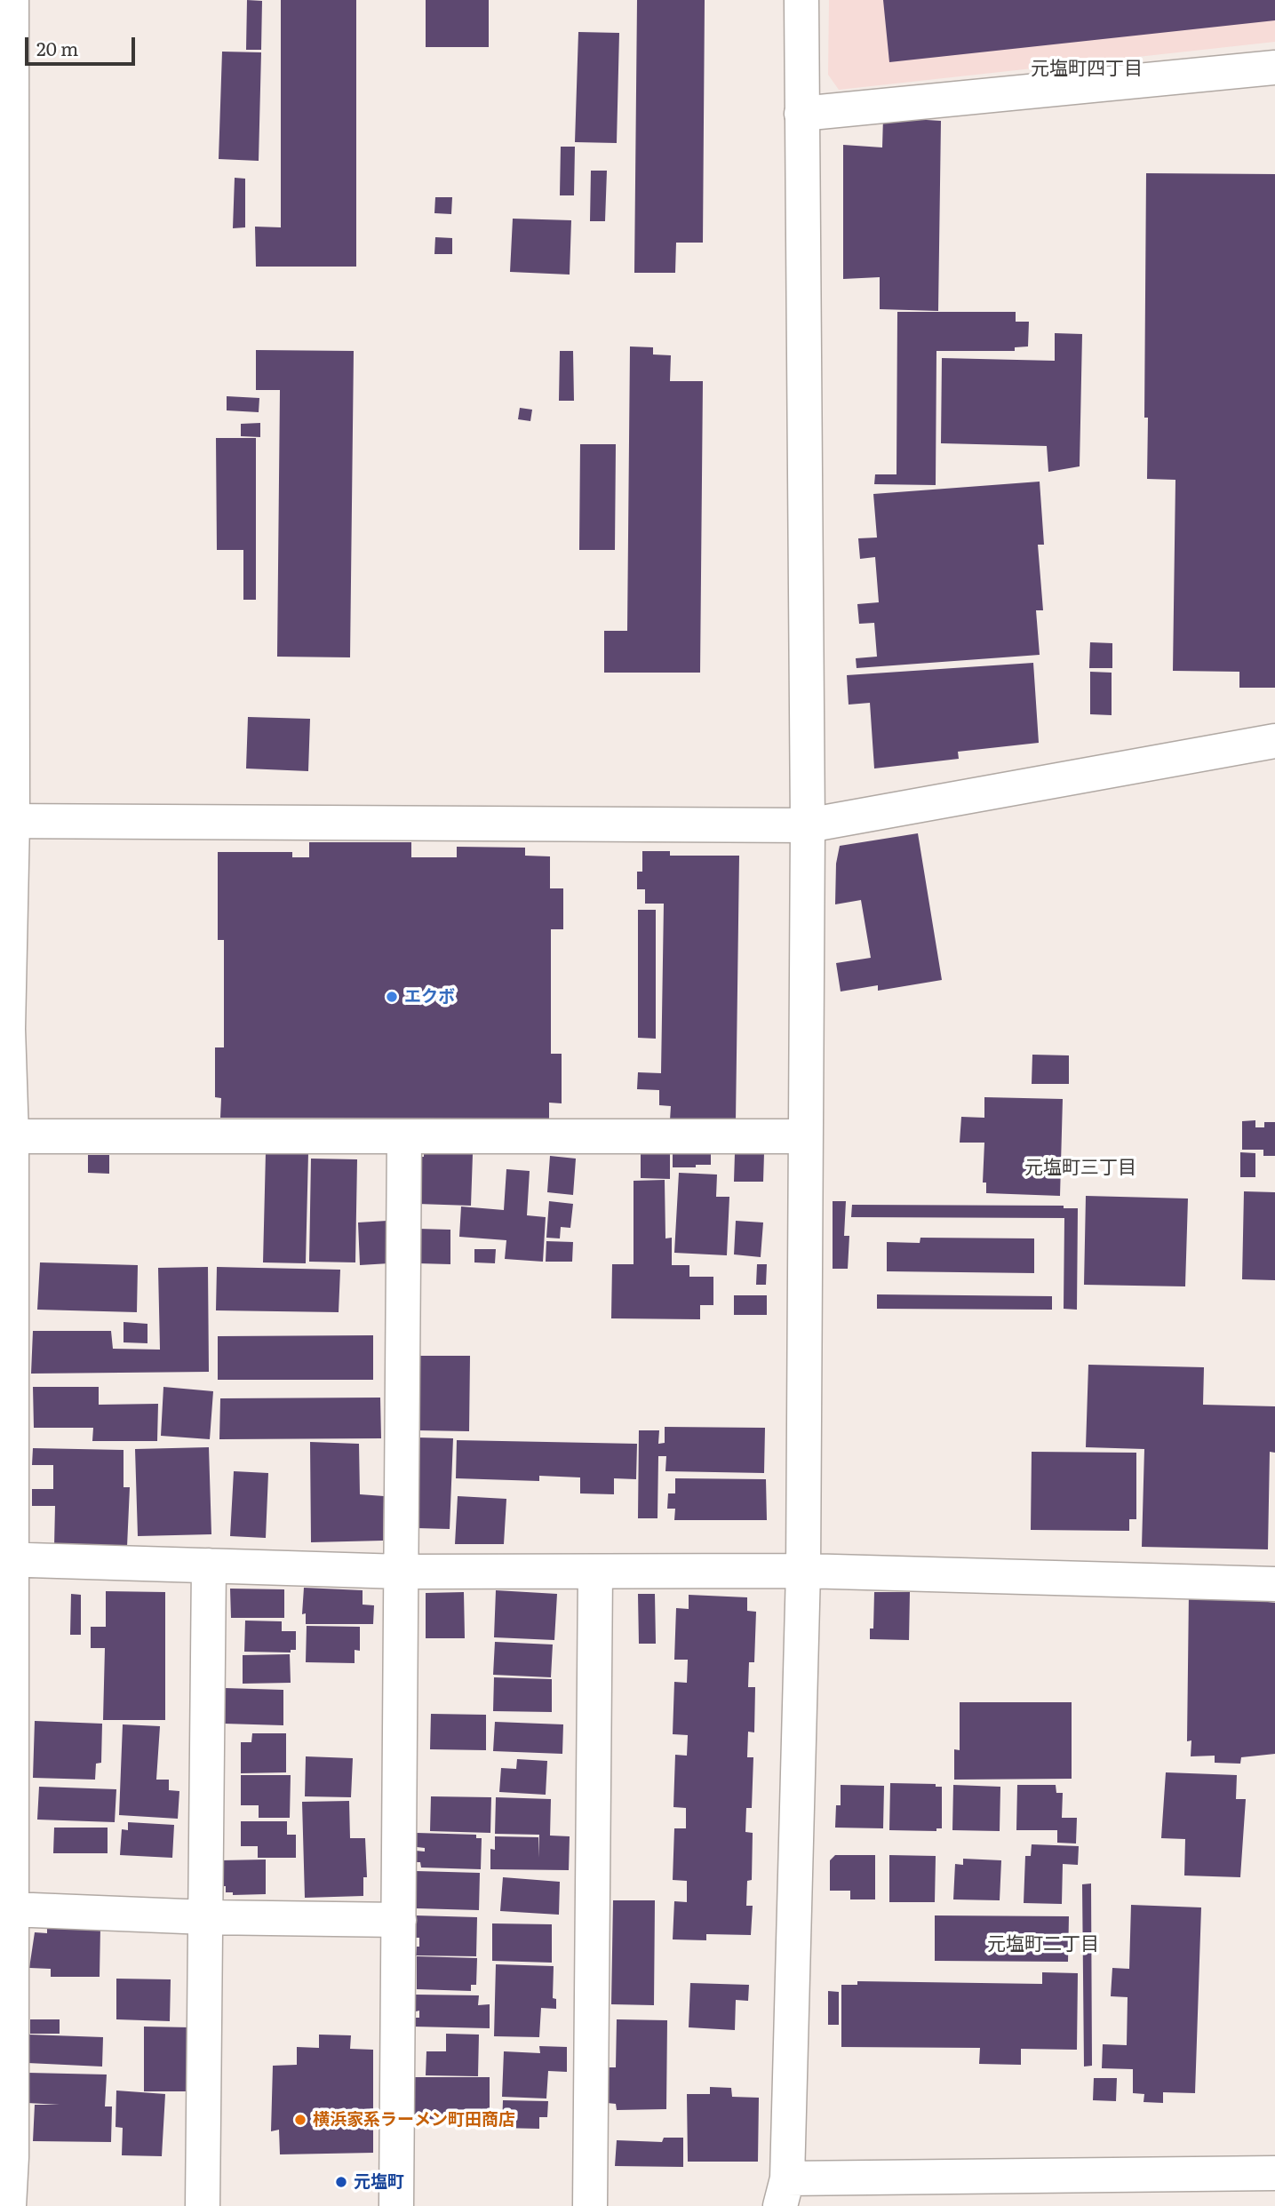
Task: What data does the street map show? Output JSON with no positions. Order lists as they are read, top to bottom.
{
  "districts": ["元塩町四丁目", "元塩町三丁目", "元塩町二丁目"],
  "places": ["エクボ", "横浜家系ラーメン町田商店", "元塩町"],
  "scale_bar": "20 m"
}
